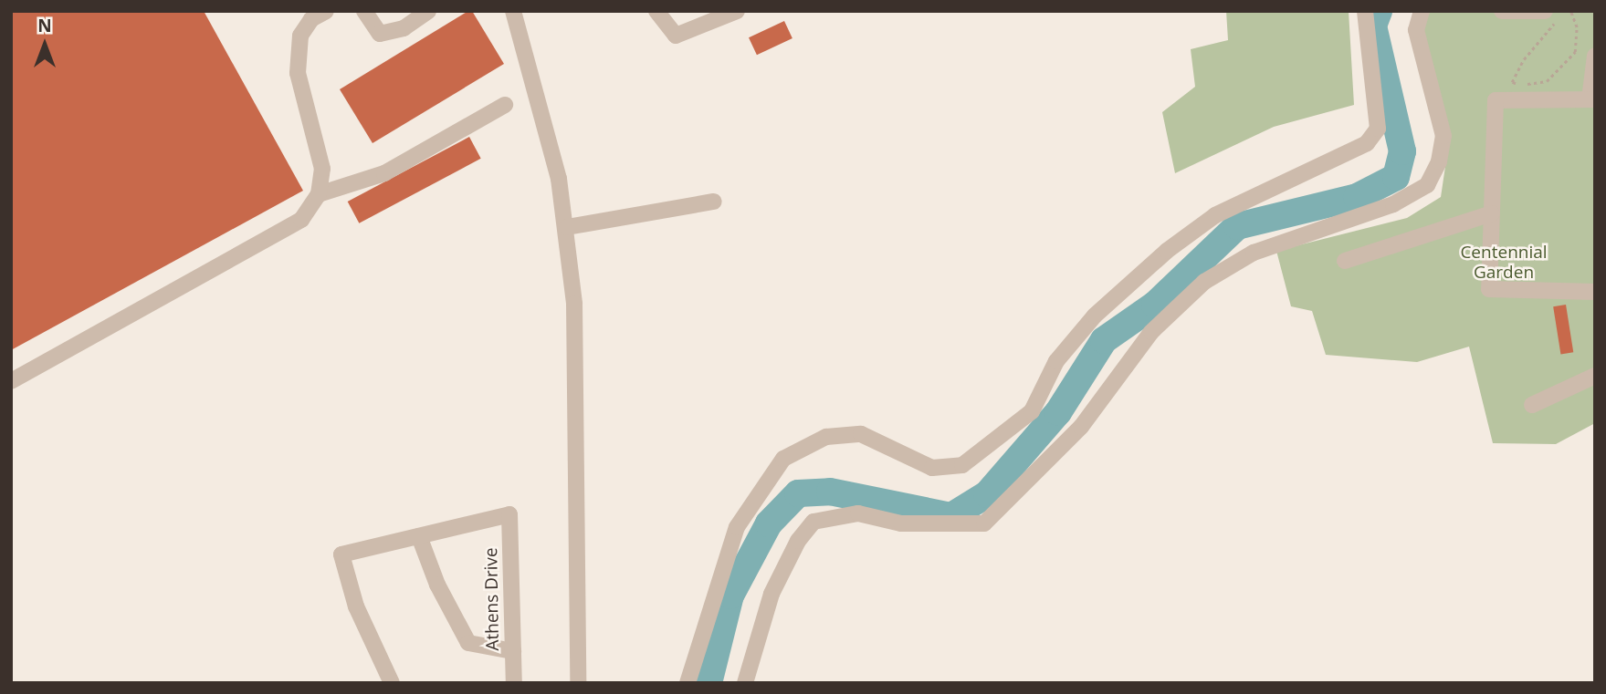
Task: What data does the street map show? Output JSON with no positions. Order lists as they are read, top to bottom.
{
  "streets": {
    "street": ["Athens Drive"]
  },
  "parks": ["Centennial Garden"],
  "north": "top"
}
